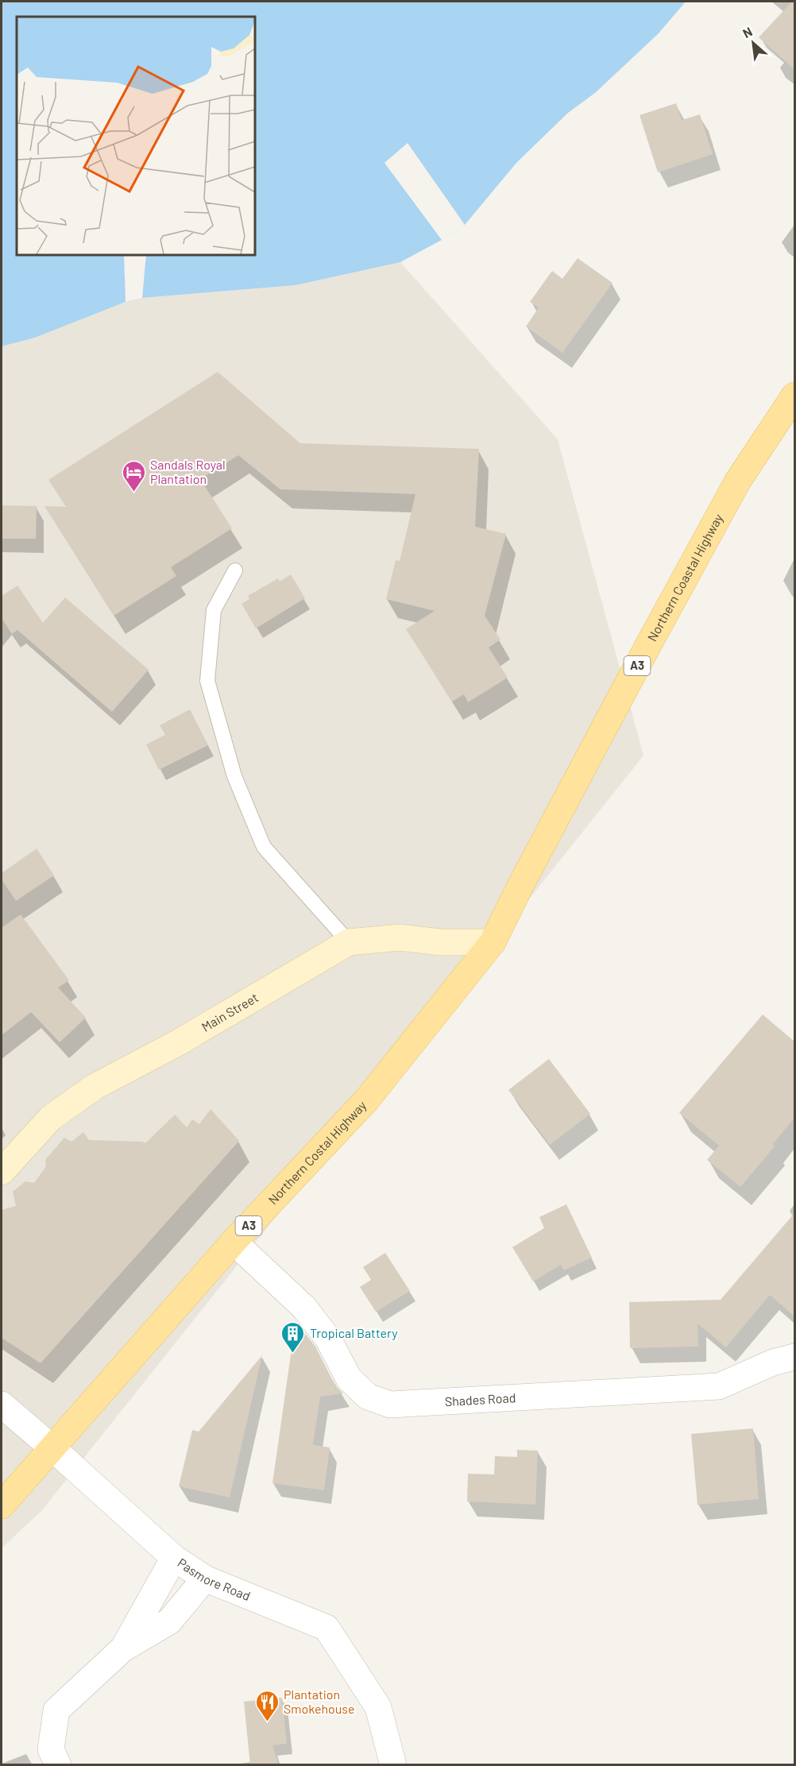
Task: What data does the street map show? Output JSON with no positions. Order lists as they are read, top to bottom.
{
  "streets": {
    "main road": ["Northern Coastal Highway", "A3", "Northern Costal Highway"],
    "street": ["Main Street", "Shades Road", "Pasmore Road"]
  },
  "crossings": [
    ["Northern Coastal Highway", "Main Street"],
    ["Northern Coastal Highway", "Northern Costal Highway"],
    ["Main Street", "Northern Costal Highway"],
    ["Northern Costal Highway", "Shades Road"],
    ["Northern Costal Highway", "Pasmore Road"]
  ],
  "places": {
    "hotel": ["Sandals Royal Plantation"],
    "building": ["Tropical Battery"],
    "restaurant": ["Plantation Smokehouse"]
  },
  "north": "top left"
}
